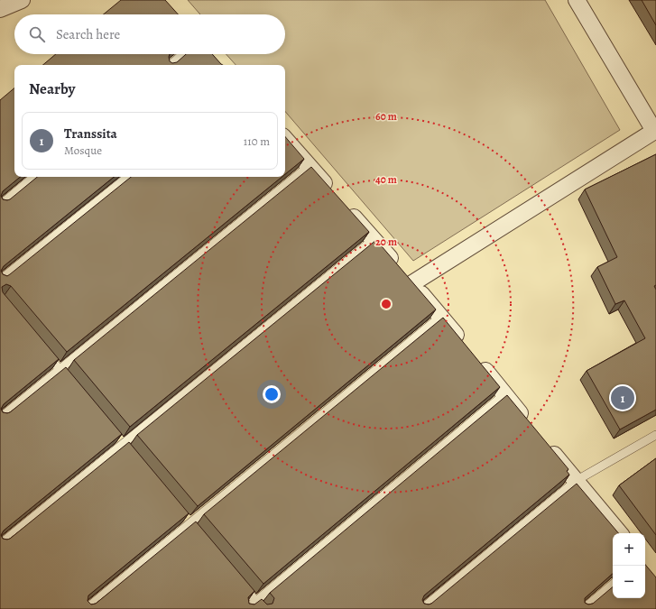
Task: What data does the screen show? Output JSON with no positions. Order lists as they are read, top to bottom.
{
  "page": {
    "search": "Search here",
    "heading": "Nearby",
    "list": [
      {
        "mark": "1",
        "name": "Transsita",
        "note": "Mosque",
        "value": "110 m"
      }
    ],
    "pins": "1",
    "map_buttons": ["+", "−"]
  },
  "rings": ["60 m", "40 m", "20 m"]
}
